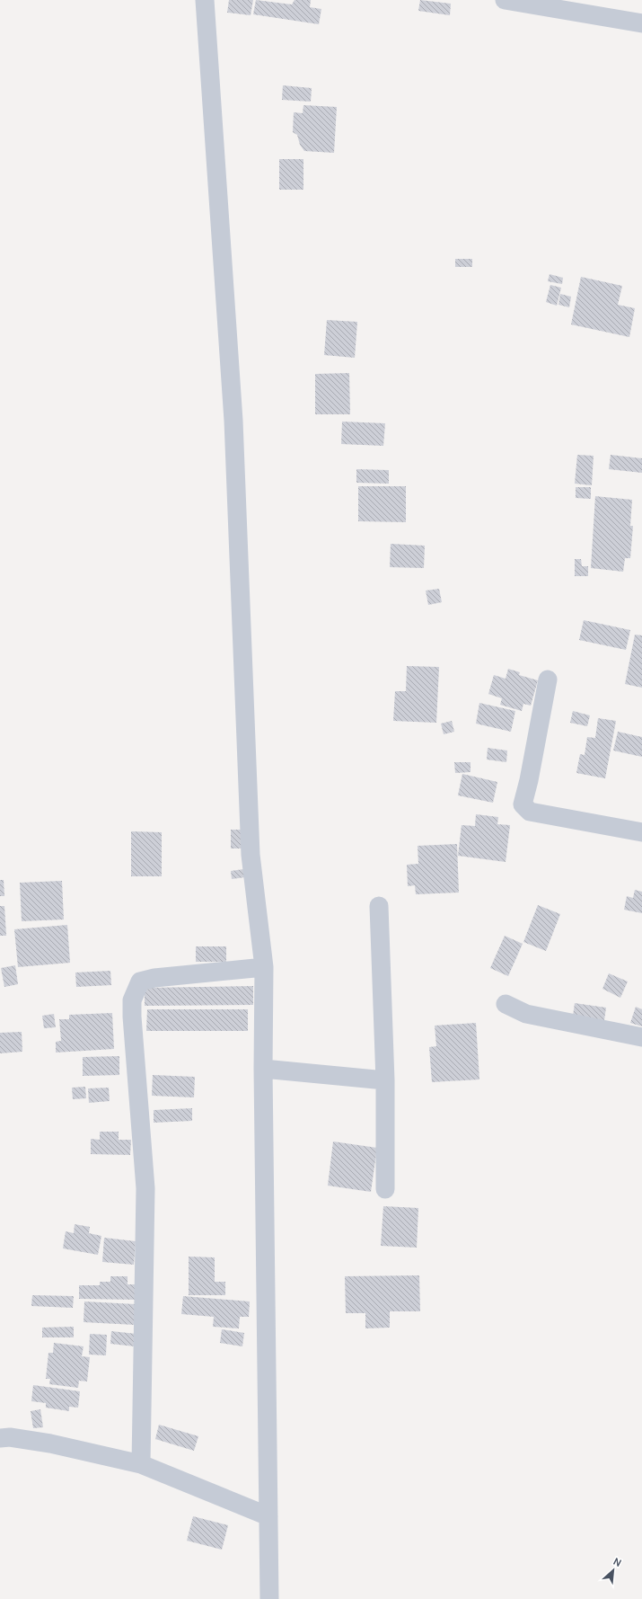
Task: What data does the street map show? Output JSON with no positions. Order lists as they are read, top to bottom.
{
  "north": "top right"
}
